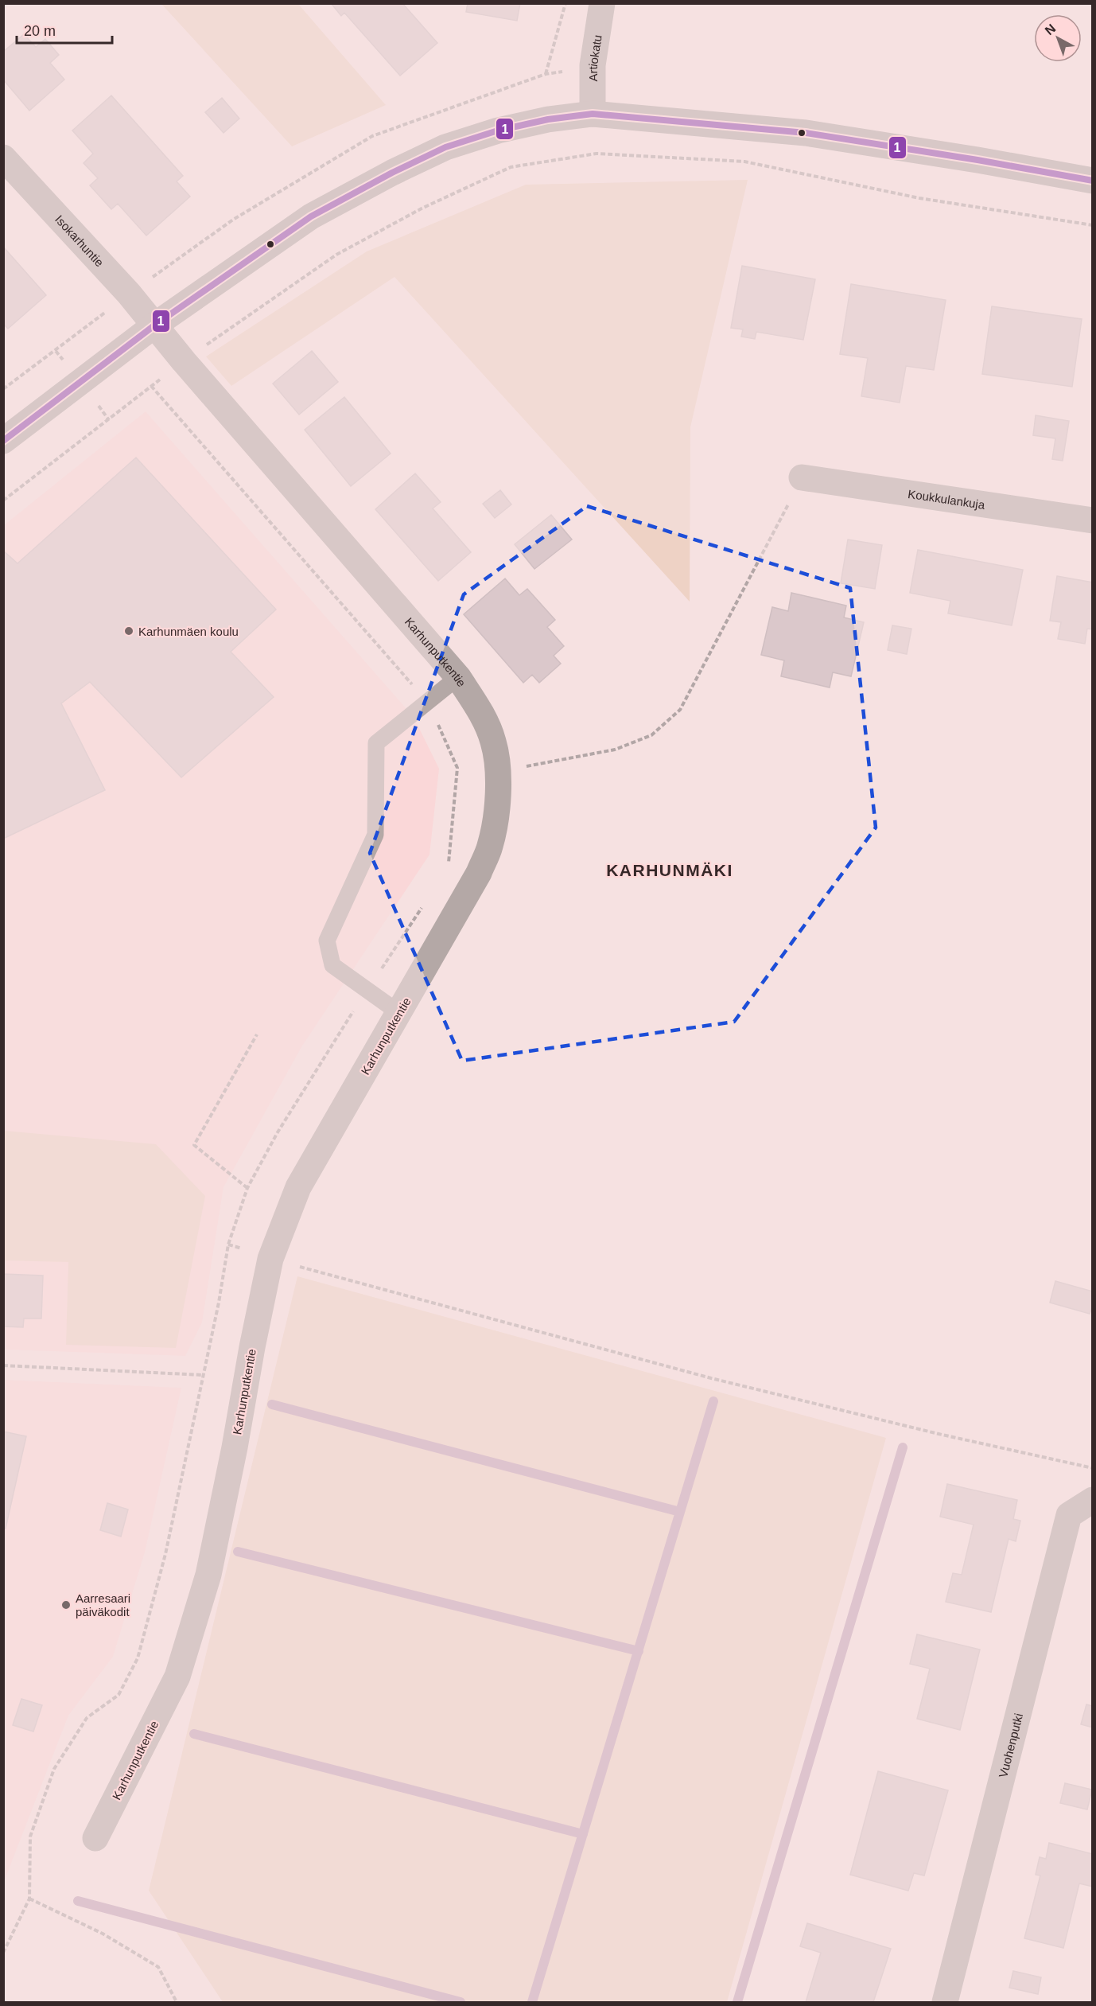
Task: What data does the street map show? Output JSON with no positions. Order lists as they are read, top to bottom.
{
  "streets": {
    "street": [
      "Artiokatu",
      "Isokarhuntie",
      "Koukkulankuja",
      "Karhunputkentie",
      "Vuohenputki"
    ]
  },
  "crossings": [
    ["Isokarhuntie", "Karhunputkentie"]
  ],
  "districts": ["KARHUNMÄKI"],
  "places": ["Karhunmäen koulu", "Aarresaari päiväkodit"],
  "lines": ["transit line 1"],
  "scale_bar": "20 m",
  "north": "top left"
}
